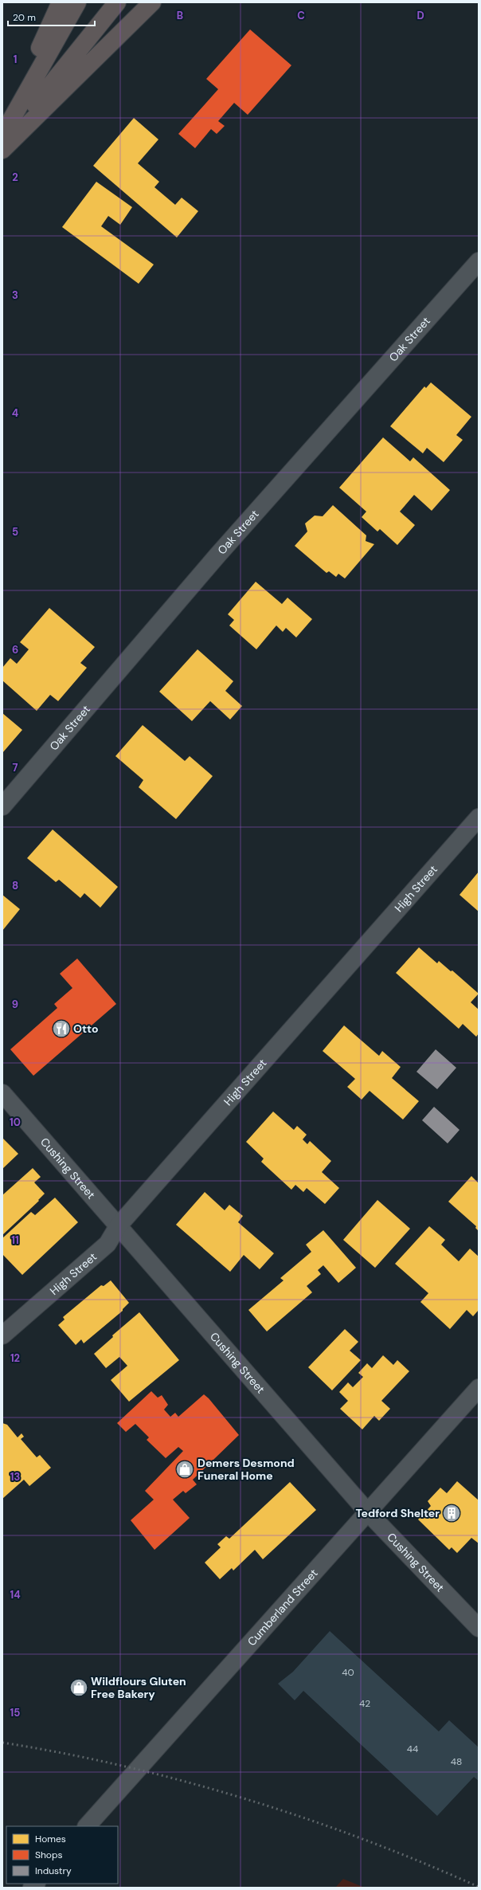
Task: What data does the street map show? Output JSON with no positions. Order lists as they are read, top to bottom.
{
  "streets": {
    "street": [
      "Oak Street",
      "High Street",
      "Cushing Street",
      "Cumberland Street"
    ]
  },
  "crossings": [
    ["High Street", "Cushing Street"],
    ["Cushing Street", "Cumberland Street"]
  ],
  "places": {
    "restaurant": ["Otto"],
    "shop": ["Demers Desmond Funeral Home", "Wildflours Gluten Free Bakery"],
    "building": ["Tedford Shelter"]
  },
  "house_numbers": [
    "40",
    "42",
    "44",
    "48"
  ],
  "legend": ["Homes", "Shops", "Industry"],
  "scale_bar": "20 m",
  "grid": {
    "columns": ["B", "C", "D"],
    "rows": [
      "1",
      "2",
      "3",
      "4",
      "5",
      "6",
      "7",
      "8",
      "9",
      "10",
      "11",
      "12",
      "13",
      "14",
      "15"
    ]
  }
}
